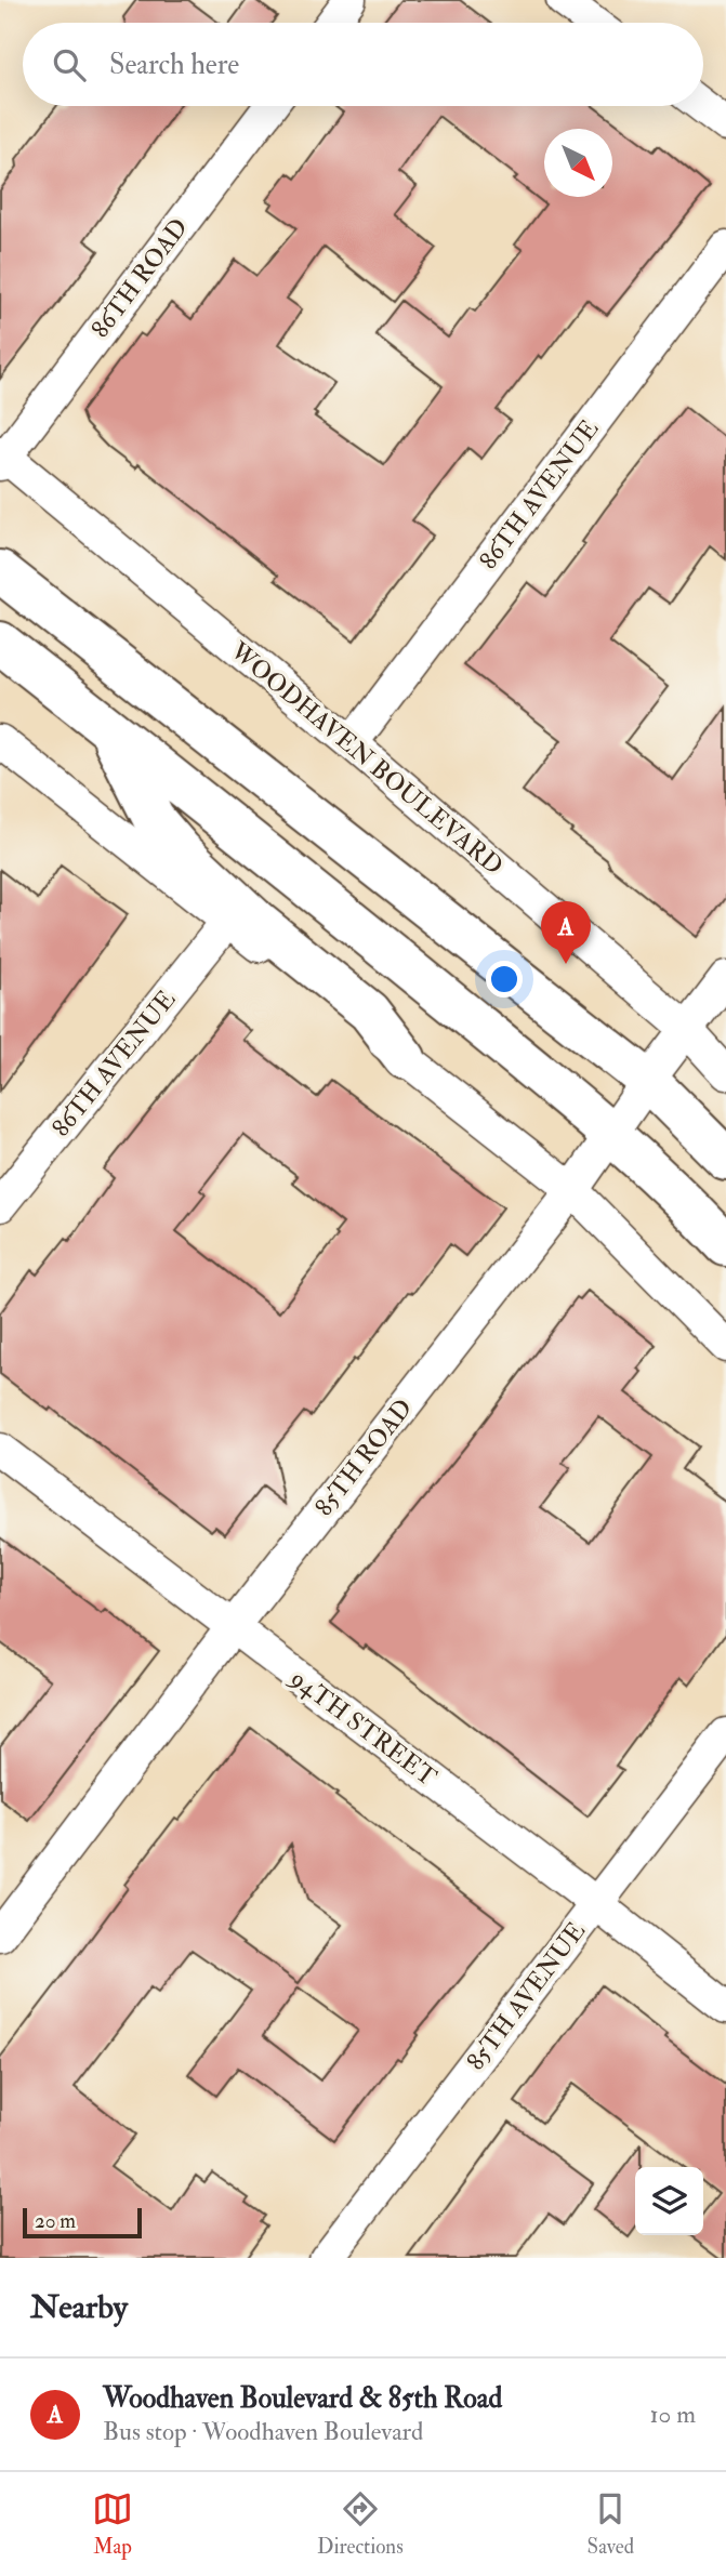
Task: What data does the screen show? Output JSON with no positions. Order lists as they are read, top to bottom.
{
  "streets": {
    "street": [
      "86TH ROAD",
      "86TH AVENUE",
      "WOODHAVEN BOULEVARD",
      "85TH ROAD",
      "94TH STREET",
      "85TH AVENUE"
    ]
  },
  "crossings": [
    ["86TH ROAD", "WOODHAVEN BOULEVARD"],
    ["86TH AVENUE", "WOODHAVEN BOULEVARD"],
    ["WOODHAVEN BOULEVARD", "85TH ROAD"],
    ["85TH ROAD", "94TH STREET"],
    ["94TH STREET", "85TH AVENUE"]
  ],
  "scale_bar": "20 m",
  "north": "bottom right",
  "page": {
    "search": "Search here",
    "pins": "A",
    "scale": "20 m",
    "heading": "Nearby",
    "list": [
      {
        "mark": "A",
        "name": "Woodhaven Boulevard & 85th Road",
        "note": "Bus stop · Woodhaven Boulevard",
        "value": "10 m"
      }
    ],
    "nav": ["Map", "Directions", "Saved"]
  }
}
